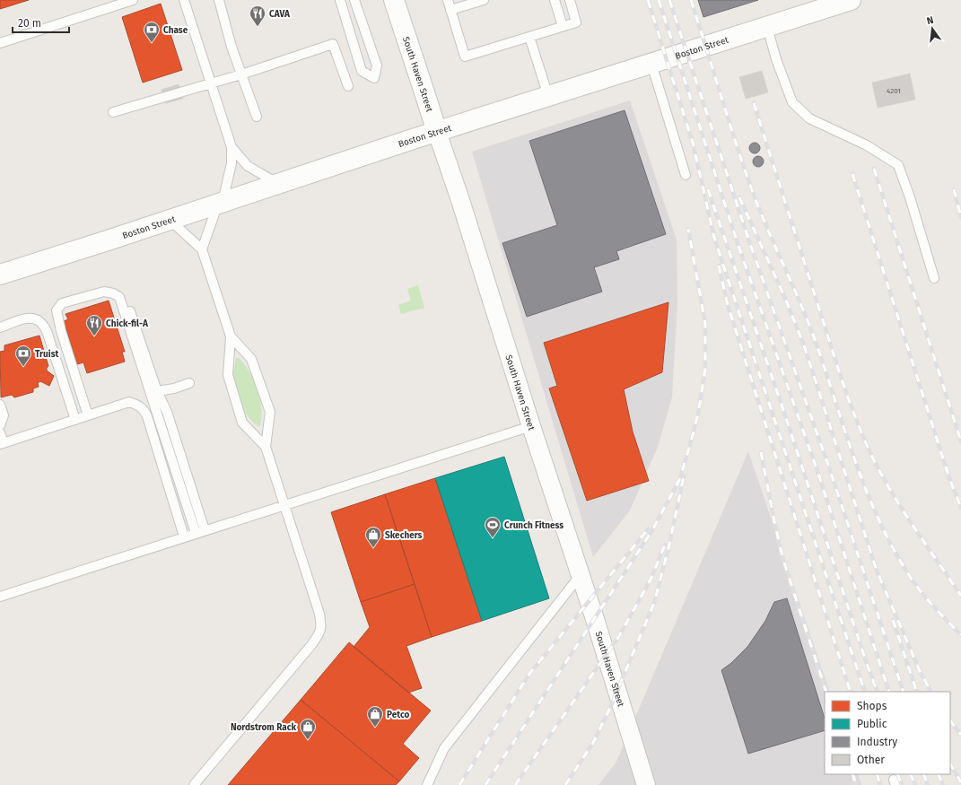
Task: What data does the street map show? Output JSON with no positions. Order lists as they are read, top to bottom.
{
  "streets": {
    "main road": ["Boston Street", "South Haven Street"]
  },
  "crossings": [
    ["Boston Street", "South Haven Street"]
  ],
  "places": {
    "restaurant": ["CAVA", "Chick-fil-A"],
    "bank": ["Chase", "Truist"],
    "sports": ["Crunch Fitness"],
    "shop": ["Skechers", "Petco", "Nordstrom Rack"]
  },
  "house_numbers": ["4201"],
  "legend": [
    "Shops",
    "Public",
    "Industry",
    "Other"
  ],
  "scale_bar": "20 m",
  "north": "top"
}
